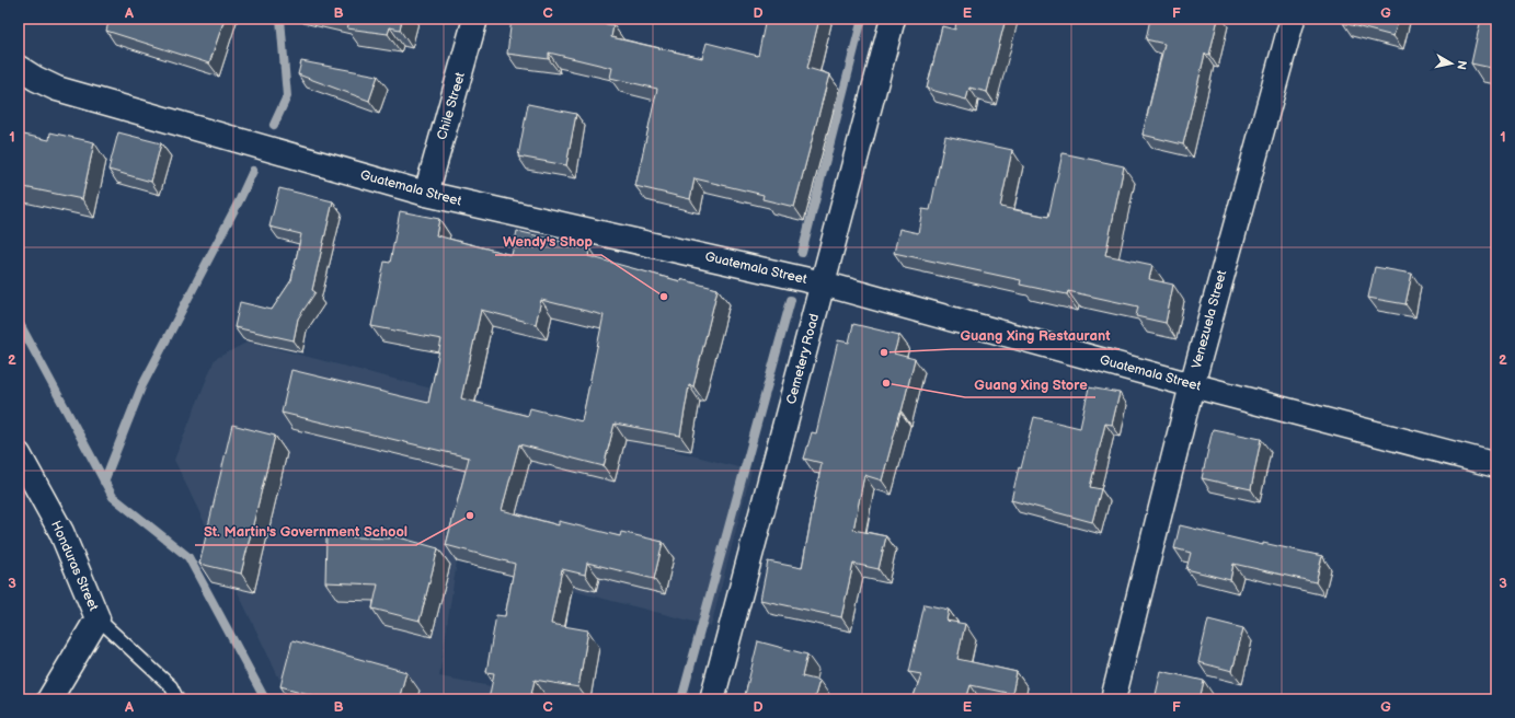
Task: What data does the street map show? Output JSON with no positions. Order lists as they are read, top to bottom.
{
  "streets": {
    "street": [
      "Chile Street",
      "Guatemala Street",
      "Venezuela Street",
      "Cemetery Road",
      "Honduras Street"
    ]
  },
  "crossings": [
    ["Chile Street", "Guatemala Street"],
    ["Guatemala Street", "Venezuela Street"],
    ["Guatemala Street", "Cemetery Road"]
  ],
  "places": [
    "Wendy's Shop",
    "Guang Xing Restaurant",
    "Guang Xing Store",
    "St. Martin's Government School"
  ],
  "north": "right",
  "grid": {
    "columns": [
      "A",
      "B",
      "C",
      "D",
      "E",
      "F",
      "G"
    ],
    "rows": ["1", "2", "3"]
  }
}
